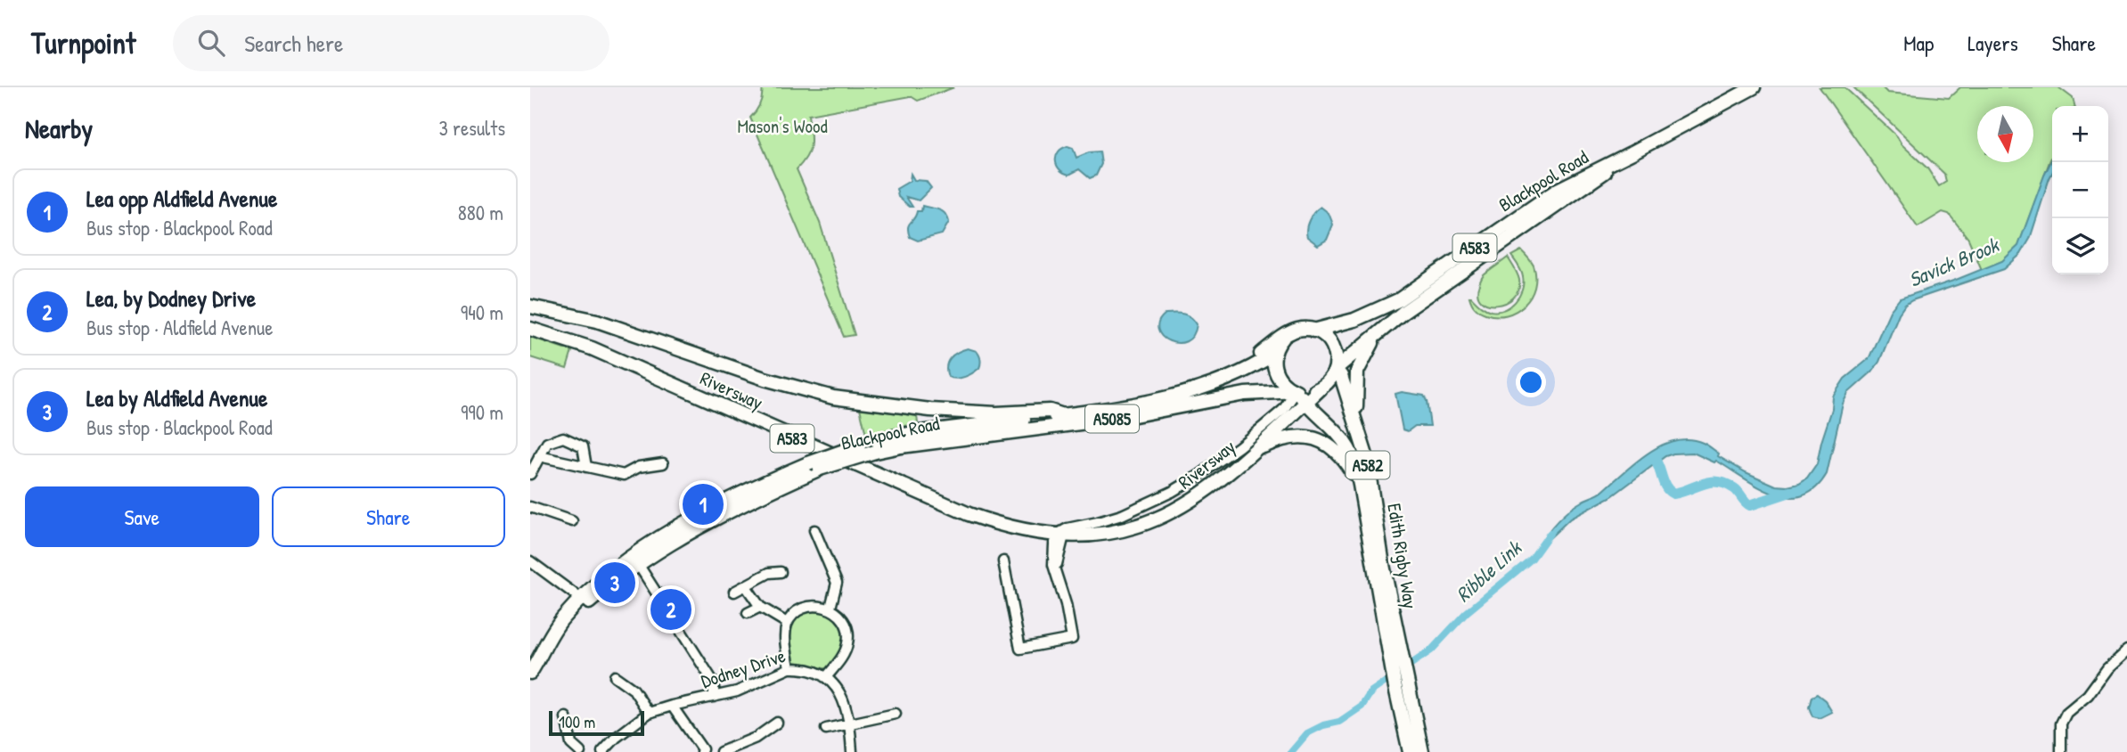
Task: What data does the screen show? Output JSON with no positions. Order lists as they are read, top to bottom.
{
  "streets": {
    "highway": [
      "Blackpool Road",
      "A583",
      "Riversway",
      "A5085",
      "A582",
      "Edith Rigby Way"
    ],
    "street": ["Dodney Drive"]
  },
  "crossings": [
    ["Blackpool Road", "Riversway"],
    ["Blackpool Road", "Edith Rigby Way"],
    ["Riversway", "Edith Rigby Way"]
  ],
  "water": ["Savick Brook", "Ribble Link"],
  "parks": ["Mason's Wood"],
  "scale_bar": "100 m",
  "north": "bottom",
  "page": {
    "header": "Turnpoint",
    "search": "Search here",
    "nav": ["Map", "Layers", "Share"],
    "heading": ["Nearby", "3 results"],
    "map_buttons": ["+", "−"],
    "list": [
      {
        "mark": "1",
        "name": "Lea opp Aldfield Avenue",
        "note": "Bus stop · Blackpool Road",
        "value": "880 m"
      },
      {
        "mark": "2",
        "name": "Lea, by Dodney Drive",
        "note": "Bus stop · Aldfield Avenue",
        "value": "940 m"
      },
      {
        "mark": "3",
        "name": "Lea by Aldfield Avenue",
        "note": "Bus stop · Blackpool Road",
        "value": "990 m"
      }
    ],
    "buttons": ["Save", "Share"],
    "pins": ["1", "3", "2"],
    "scale": "100 m"
  }
}
